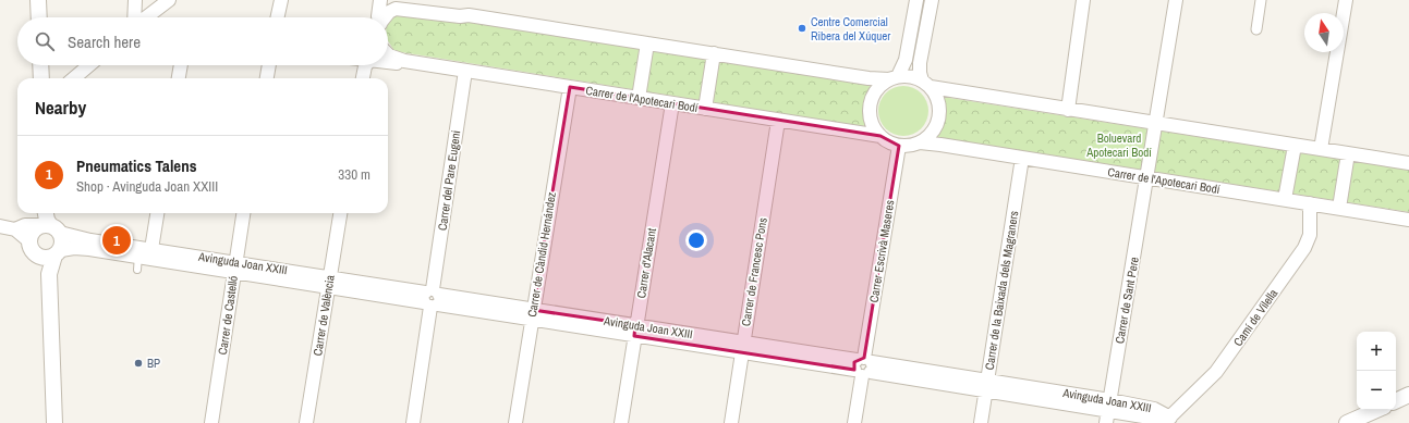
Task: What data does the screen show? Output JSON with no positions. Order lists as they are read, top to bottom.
{
  "streets": {
    "street": [
      "Carrer de l'Apotecari Bodí",
      "Carrer del Pare Eugeni",
      "Carrer Escrivà Maseres",
      "Carrer de Càndid Hernández",
      "Avinguda Joan XXIII",
      "Carrer d'Alacant",
      "Carrer de Francesc Pons",
      "Carrer de la Baixada dels Magraners",
      "Carrer de Sant Pere",
      "Carrer de Castelló",
      "Carrer de València",
      "Camí de Vilella"
    ]
  },
  "crossings": [
    ["Carrer de l'Apotecari Bodí", "Carrer del Pare Eugeni"],
    ["Carrer de l'Apotecari Bodí", "Carrer Escrivà Maseres"],
    ["Carrer de l'Apotecari Bodí", "Carrer de Càndid Hernández"],
    ["Carrer de l'Apotecari Bodí", "Carrer d'Alacant"],
    ["Carrer de l'Apotecari Bodí", "Carrer de Francesc Pons"],
    ["Carrer de l'Apotecari Bodí", "Carrer de la Baixada dels Magraners"],
    ["Carrer de l'Apotecari Bodí", "Carrer de Sant Pere"],
    ["Carrer de l'Apotecari Bodí", "Camí de Vilella"],
    ["Carrer del Pare Eugeni", "Avinguda Joan XXIII"],
    ["Carrer Escrivà Maseres", "Avinguda Joan XXIII"],
    ["Carrer de Càndid Hernández", "Avinguda Joan XXIII"],
    ["Avinguda Joan XXIII", "Carrer d'Alacant"],
    ["Avinguda Joan XXIII", "Carrer de Francesc Pons"],
    ["Avinguda Joan XXIII", "Carrer de la Baixada dels Magraners"],
    ["Avinguda Joan XXIII", "Carrer de Sant Pere"],
    ["Avinguda Joan XXIII", "Carrer de Castelló"],
    ["Avinguda Joan XXIII", "Carrer de València"],
    ["Avinguda Joan XXIII", "Camí de Vilella"]
  ],
  "parks": ["Boluevard Apotecari Bodí"],
  "places": ["Centre Comercial Ribera del Xúquer", "BP"],
  "north": "top",
  "page": {
    "search": "Search here",
    "heading": "Nearby",
    "list": [
      {
        "mark": "1",
        "name": "Pneumatics Talens",
        "note": "Shop · Avinguda Joan XXIII",
        "value": "330 m"
      }
    ],
    "pins": "1",
    "map_buttons": ["+", "−"]
  }
}
